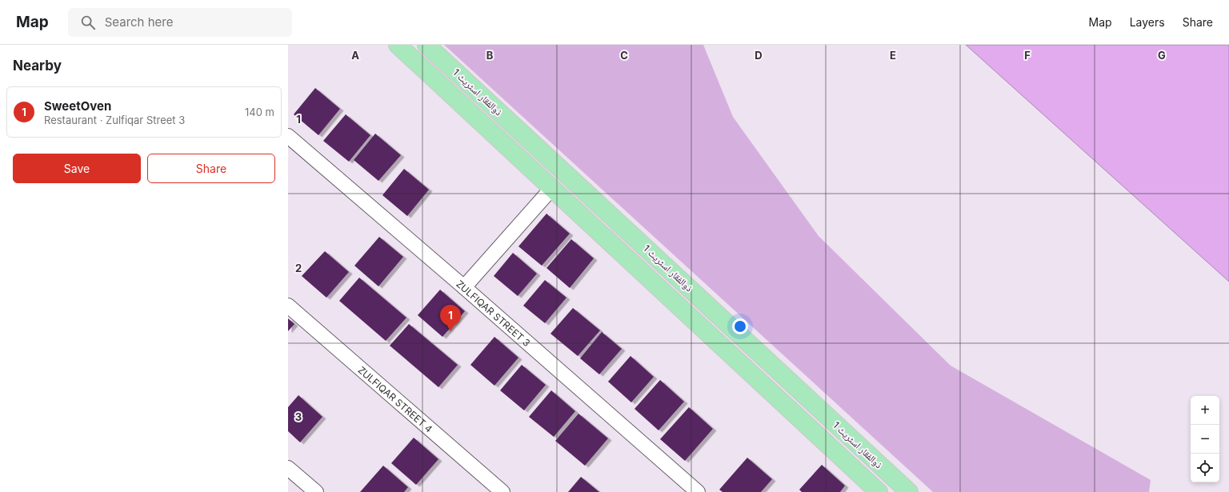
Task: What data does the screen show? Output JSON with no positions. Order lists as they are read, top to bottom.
{
  "streets": {
    "main road": ["ذوالفقار اسٹریٹ 1"],
    "street": ["ZULFIQAR STREET 3", "ZULFIQAR STREET 4"]
  },
  "page": {
    "header": "Map",
    "search": "Search here",
    "nav": ["Map", "Layers", "Share"],
    "heading": "Nearby",
    "list": [
      {
        "mark": "1",
        "name": "SweetOven",
        "note": "Restaurant · Zulfiqar Street 3",
        "value": "140 m"
      }
    ],
    "buttons": ["Save", "Share"],
    "pins": "1",
    "map_buttons": ["+", "−"]
  },
  "grid": {
    "columns": [
      "A",
      "B",
      "C",
      "D",
      "E",
      "F",
      "G"
    ],
    "rows": ["1", "2", "3"]
  }
}
